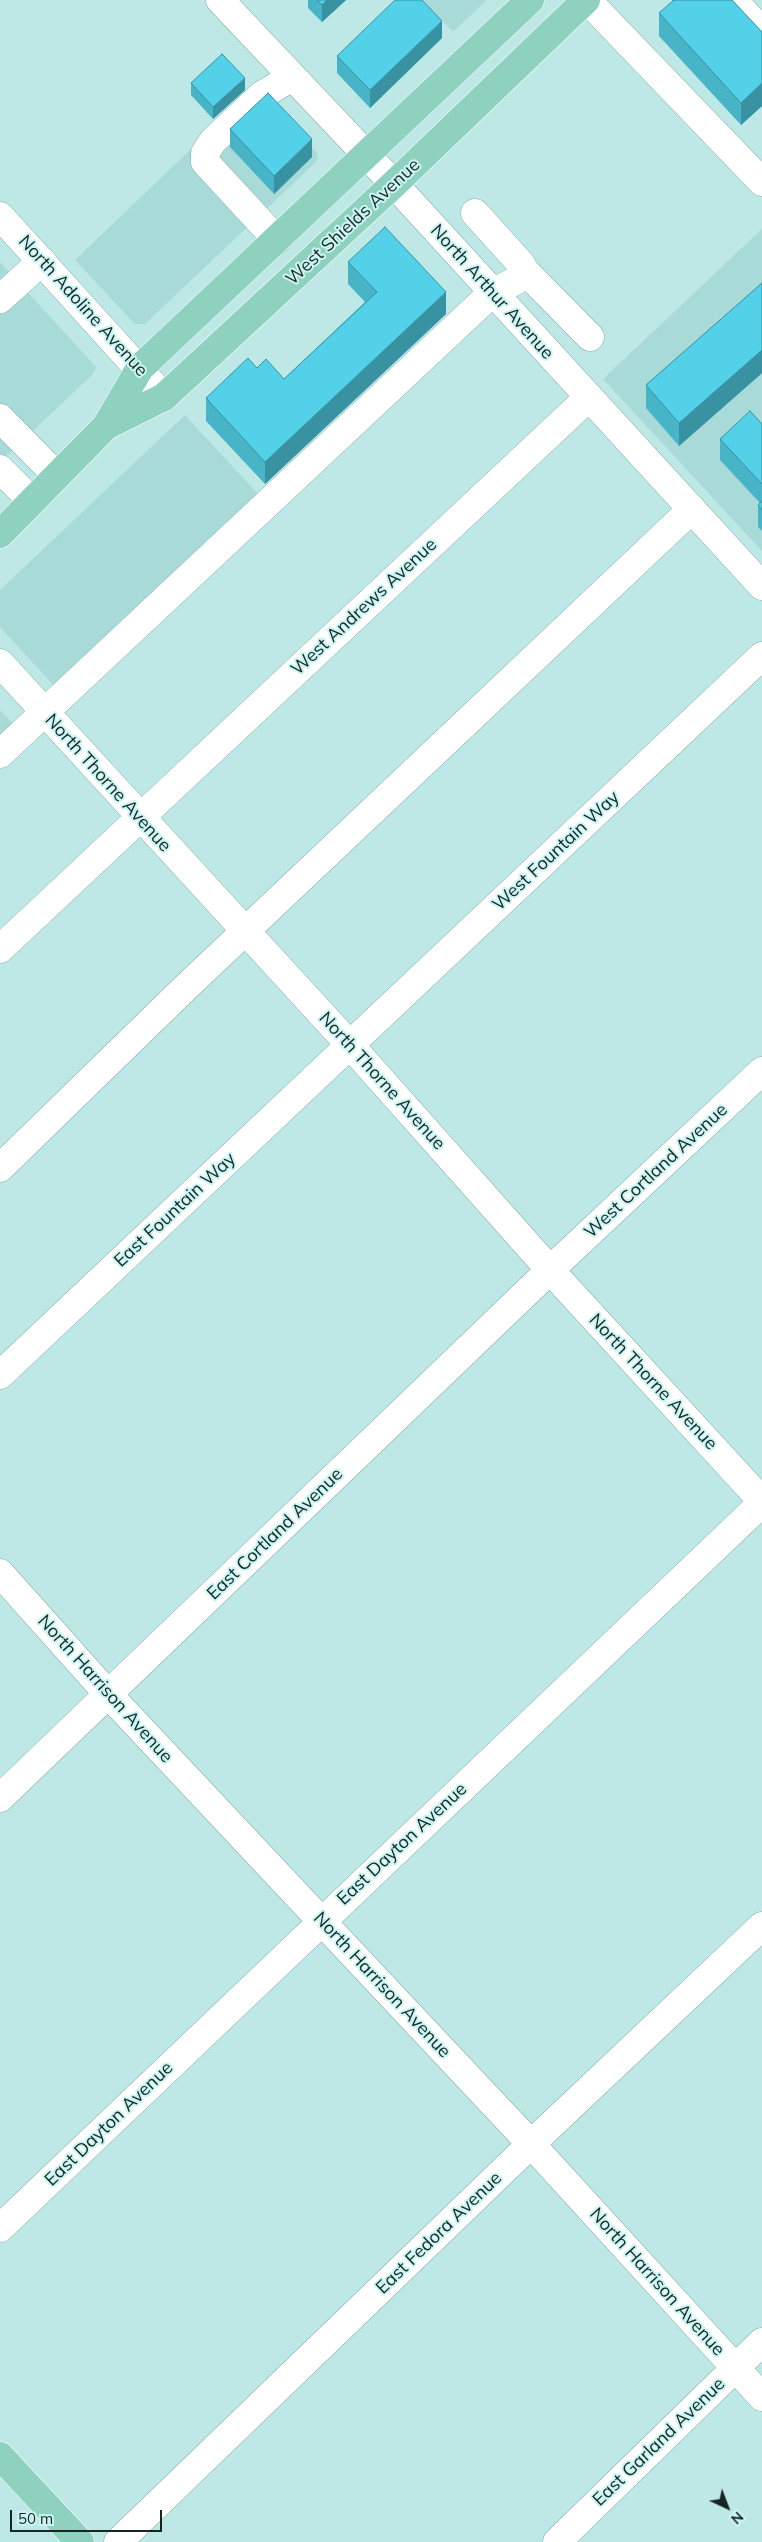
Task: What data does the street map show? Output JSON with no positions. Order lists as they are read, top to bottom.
{
  "streets": {
    "main road": ["West Shields Avenue"],
    "street": [
      "North Arthur Avenue",
      "North Adoline Avenue",
      "West Andrews Avenue",
      "North Thorne Avenue",
      "West Fountain Way",
      "West Cortland Avenue",
      "East Fountain Way",
      "East Cortland Avenue",
      "North Harrison Avenue",
      "East Dayton Avenue",
      "East Fedora Avenue",
      "East Garland Avenue"
    ]
  },
  "crossings": [
    ["West Shields Avenue", "North Arthur Avenue"],
    ["West Shields Avenue", "North Adoline Avenue"],
    ["North Arthur Avenue", "West Andrews Avenue"],
    ["West Andrews Avenue", "North Thorne Avenue"],
    ["North Thorne Avenue", "West Fountain Way"],
    ["North Thorne Avenue", "West Cortland Avenue"],
    ["North Thorne Avenue", "East Fountain Way"],
    ["North Thorne Avenue", "East Cortland Avenue"],
    ["North Thorne Avenue", "East Dayton Avenue"],
    ["West Fountain Way", "East Fountain Way"],
    ["West Cortland Avenue", "East Cortland Avenue"],
    ["East Cortland Avenue", "North Harrison Avenue"],
    ["North Harrison Avenue", "East Dayton Avenue"],
    ["North Harrison Avenue", "East Fedora Avenue"],
    ["North Harrison Avenue", "East Garland Avenue"]
  ],
  "scale_bar": "50 m",
  "north": "bottom right"
}
